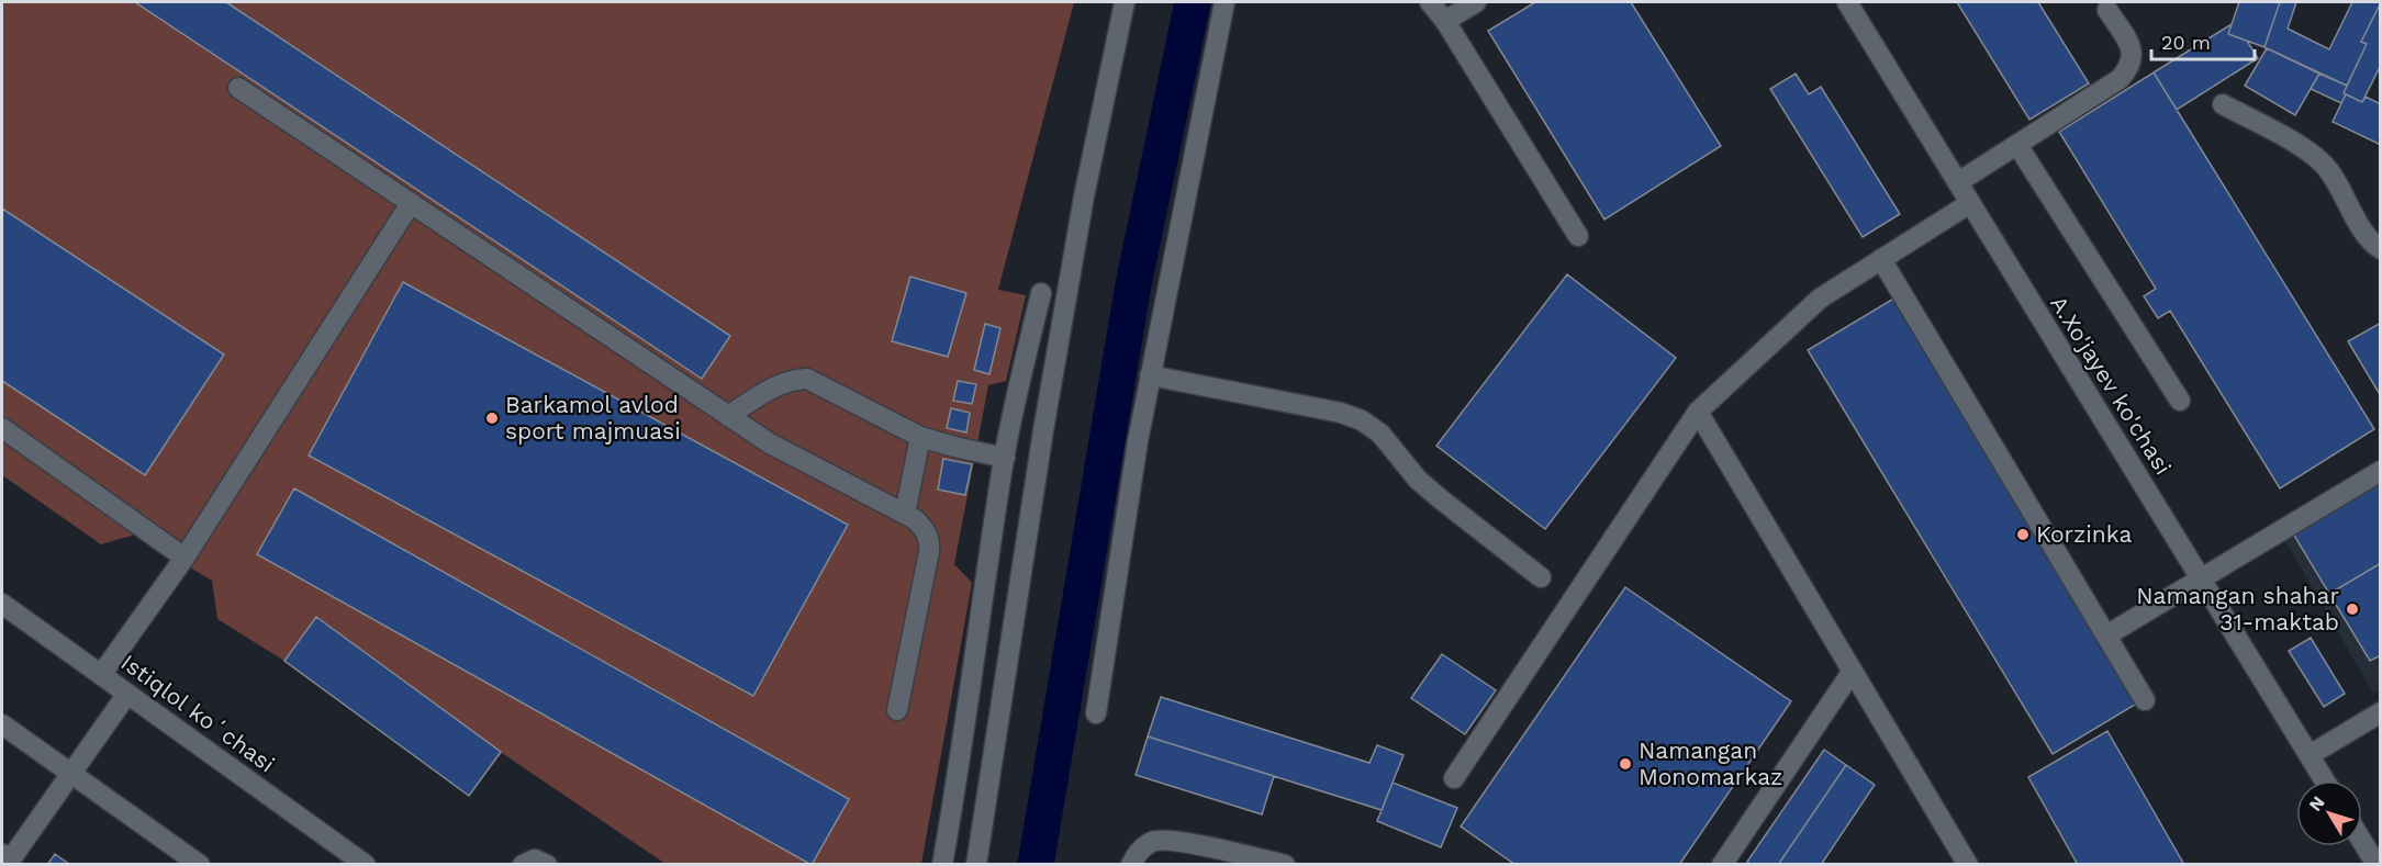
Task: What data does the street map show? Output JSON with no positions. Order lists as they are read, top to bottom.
{
  "streets": {
    "street": ["A.Xo'jayev ko'chasi", "Istiqlol koʻchasi"]
  },
  "places": [
    "Barkamol avlod sport majmuasi",
    "Korzinka",
    "Namangan shahar 31-maktab",
    "Namangan Monomarkaz"
  ],
  "scale_bar": "20 m",
  "north": "top left"
}
